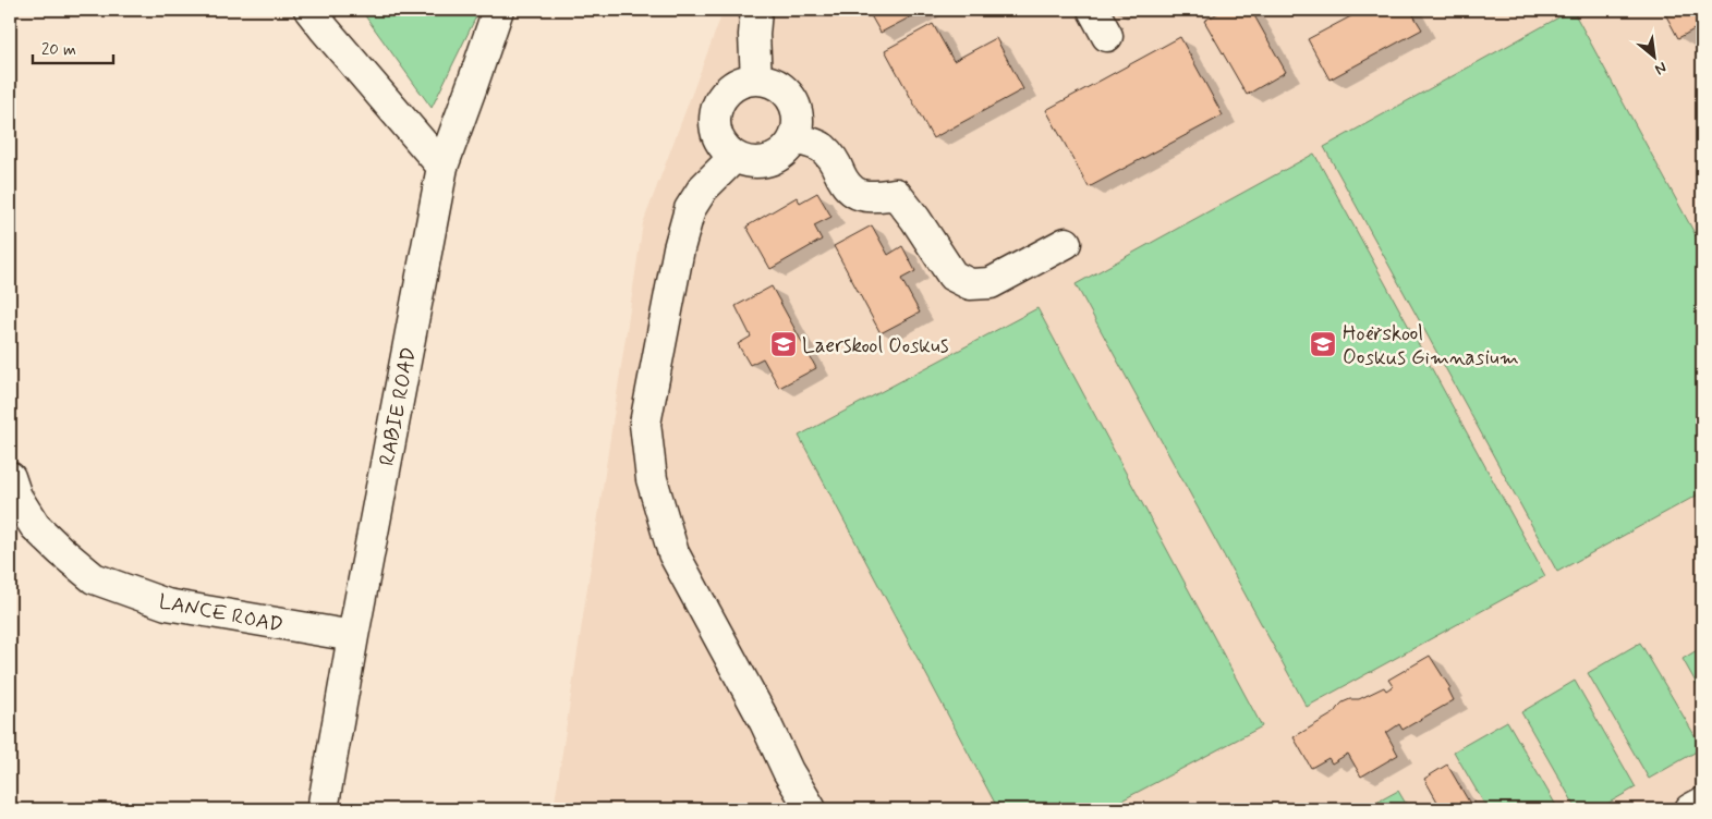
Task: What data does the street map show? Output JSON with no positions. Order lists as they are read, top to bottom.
{
  "streets": {
    "street": ["RABIE ROAD", "LANCE ROAD"]
  },
  "crossings": [
    ["RABIE ROAD", "LANCE ROAD"]
  ],
  "places": {
    "school or university": ["Laerskool Ooskus", "Hoërskool Ooskus Gimnasium"]
  },
  "scale_bar": "20 m",
  "north": "bottom right"
}
